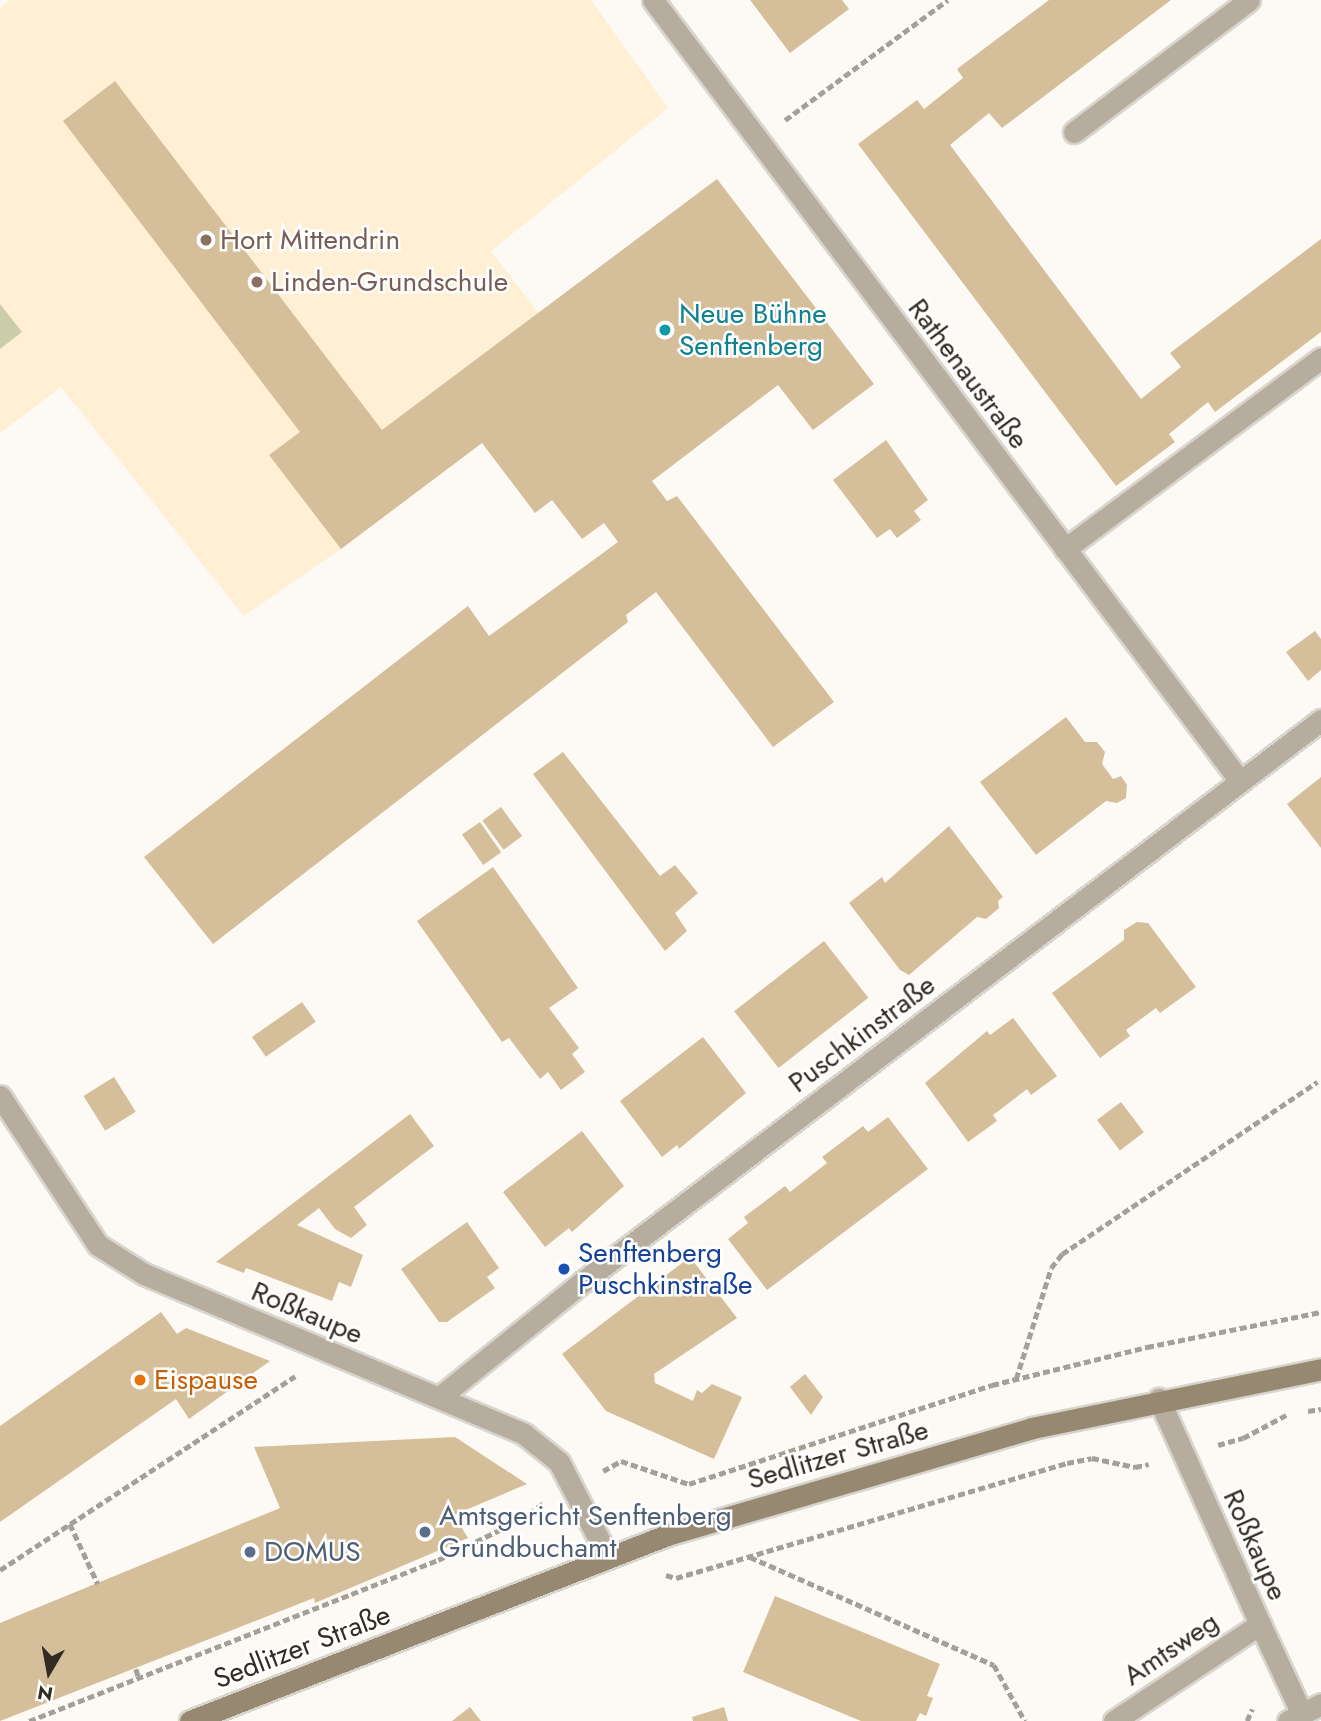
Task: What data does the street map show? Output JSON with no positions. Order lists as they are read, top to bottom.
{
  "streets": {
    "main road": ["Sedlitzer Straße"],
    "street": [
      "Rathenaustraße",
      "Puschkinstraße",
      "Roßkaupe",
      "Amtsweg"
    ]
  },
  "crossings": [
    ["Rathenaustraße", "Puschkinstraße"],
    ["Puschkinstraße", "Roßkaupe"],
    ["Roßkaupe", "Sedlitzer Straße"],
    ["Roßkaupe", "Amtsweg"]
  ],
  "places": [
    "Hort Mittendrin",
    "Linden-Grundschule",
    "Neue Bühne Senftenberg",
    "Senftenberg Puschkinstraße",
    "Eispause",
    "Amtsgericht Senftenberg Grundbuchamt",
    "DOMUS"
  ],
  "north": "bottom"
}
